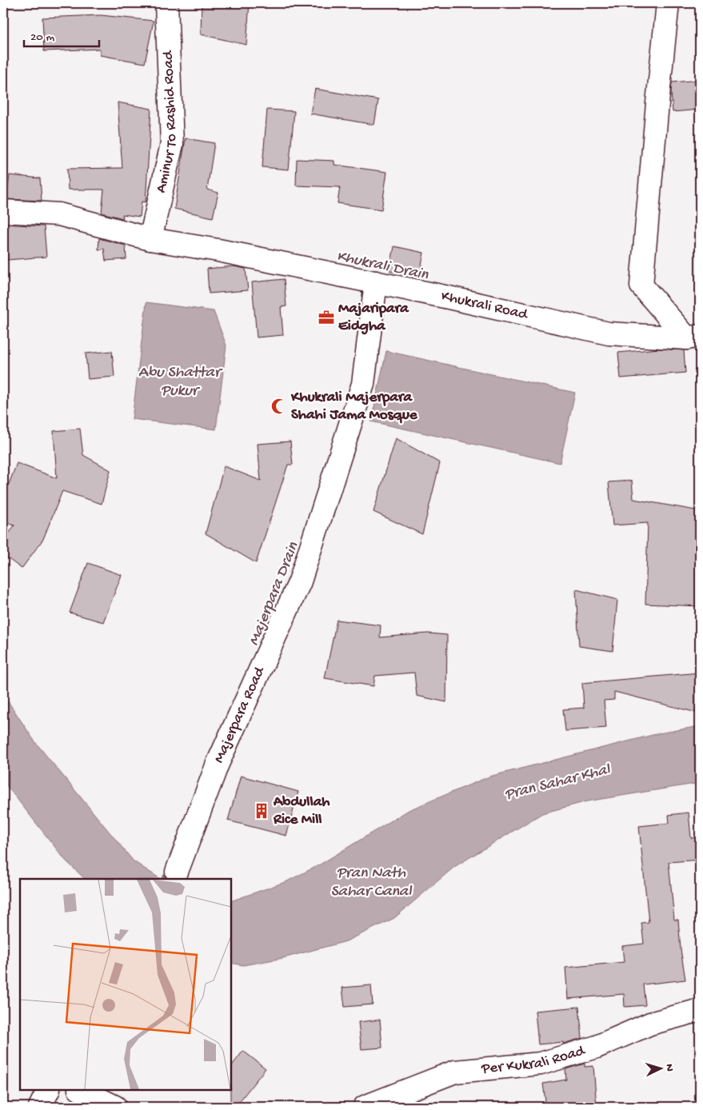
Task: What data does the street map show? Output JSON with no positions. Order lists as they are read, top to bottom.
{
  "streets": {
    "street": [
      "Aminur To Rashid Road",
      "Khukrali Road",
      "Majerpara Road",
      "Per Kukrali Road"
    ]
  },
  "crossings": [
    ["Aminur To Rashid Road", "Khukrali Road"],
    ["Khukrali Road", "Majerpara Road"]
  ],
  "water": [
    "Khukrali Drain",
    "Abu Shattar Pukur",
    "Majerpara Drain",
    "Pran Sahar Khal",
    "Pran Nath Sahar Canal"
  ],
  "places": {
    "office": ["Majaripara Eidgha"],
    "mosque": ["Khukrali Majerpara Shahi Jama Mosque"],
    "building": ["Abdullah Rice Mill"]
  },
  "scale_bar": "20 m",
  "north": "right"
}
